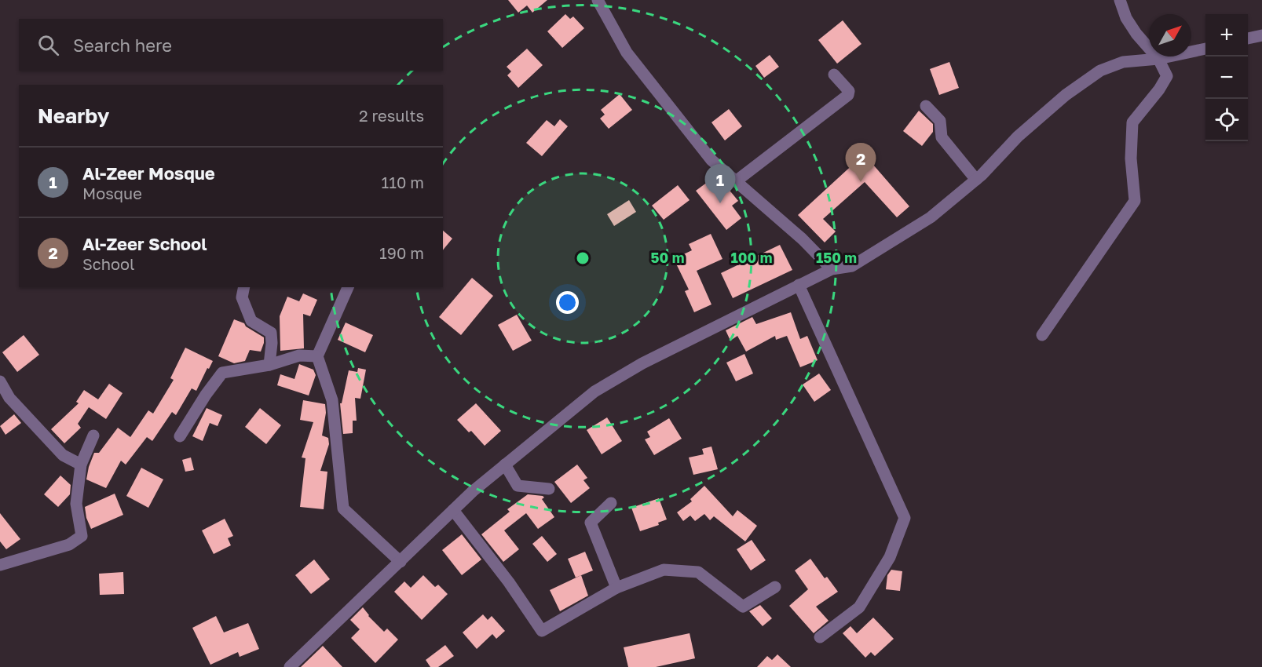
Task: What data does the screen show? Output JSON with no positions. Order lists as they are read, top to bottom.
{
  "north": "top right",
  "page": {
    "map_buttons": ["+", "−"],
    "search": "Search here",
    "heading": ["Nearby", "2 results"],
    "pins": ["2", "1"],
    "list": [
      {
        "mark": "1",
        "name": "Al-Zeer Mosque",
        "note": "Mosque",
        "value": "110 m"
      },
      {
        "mark": "2",
        "name": "Al-Zeer School",
        "note": "School",
        "value": "190 m"
      }
    ]
  },
  "rings": ["50 m", "100 m", "150 m"]
}
